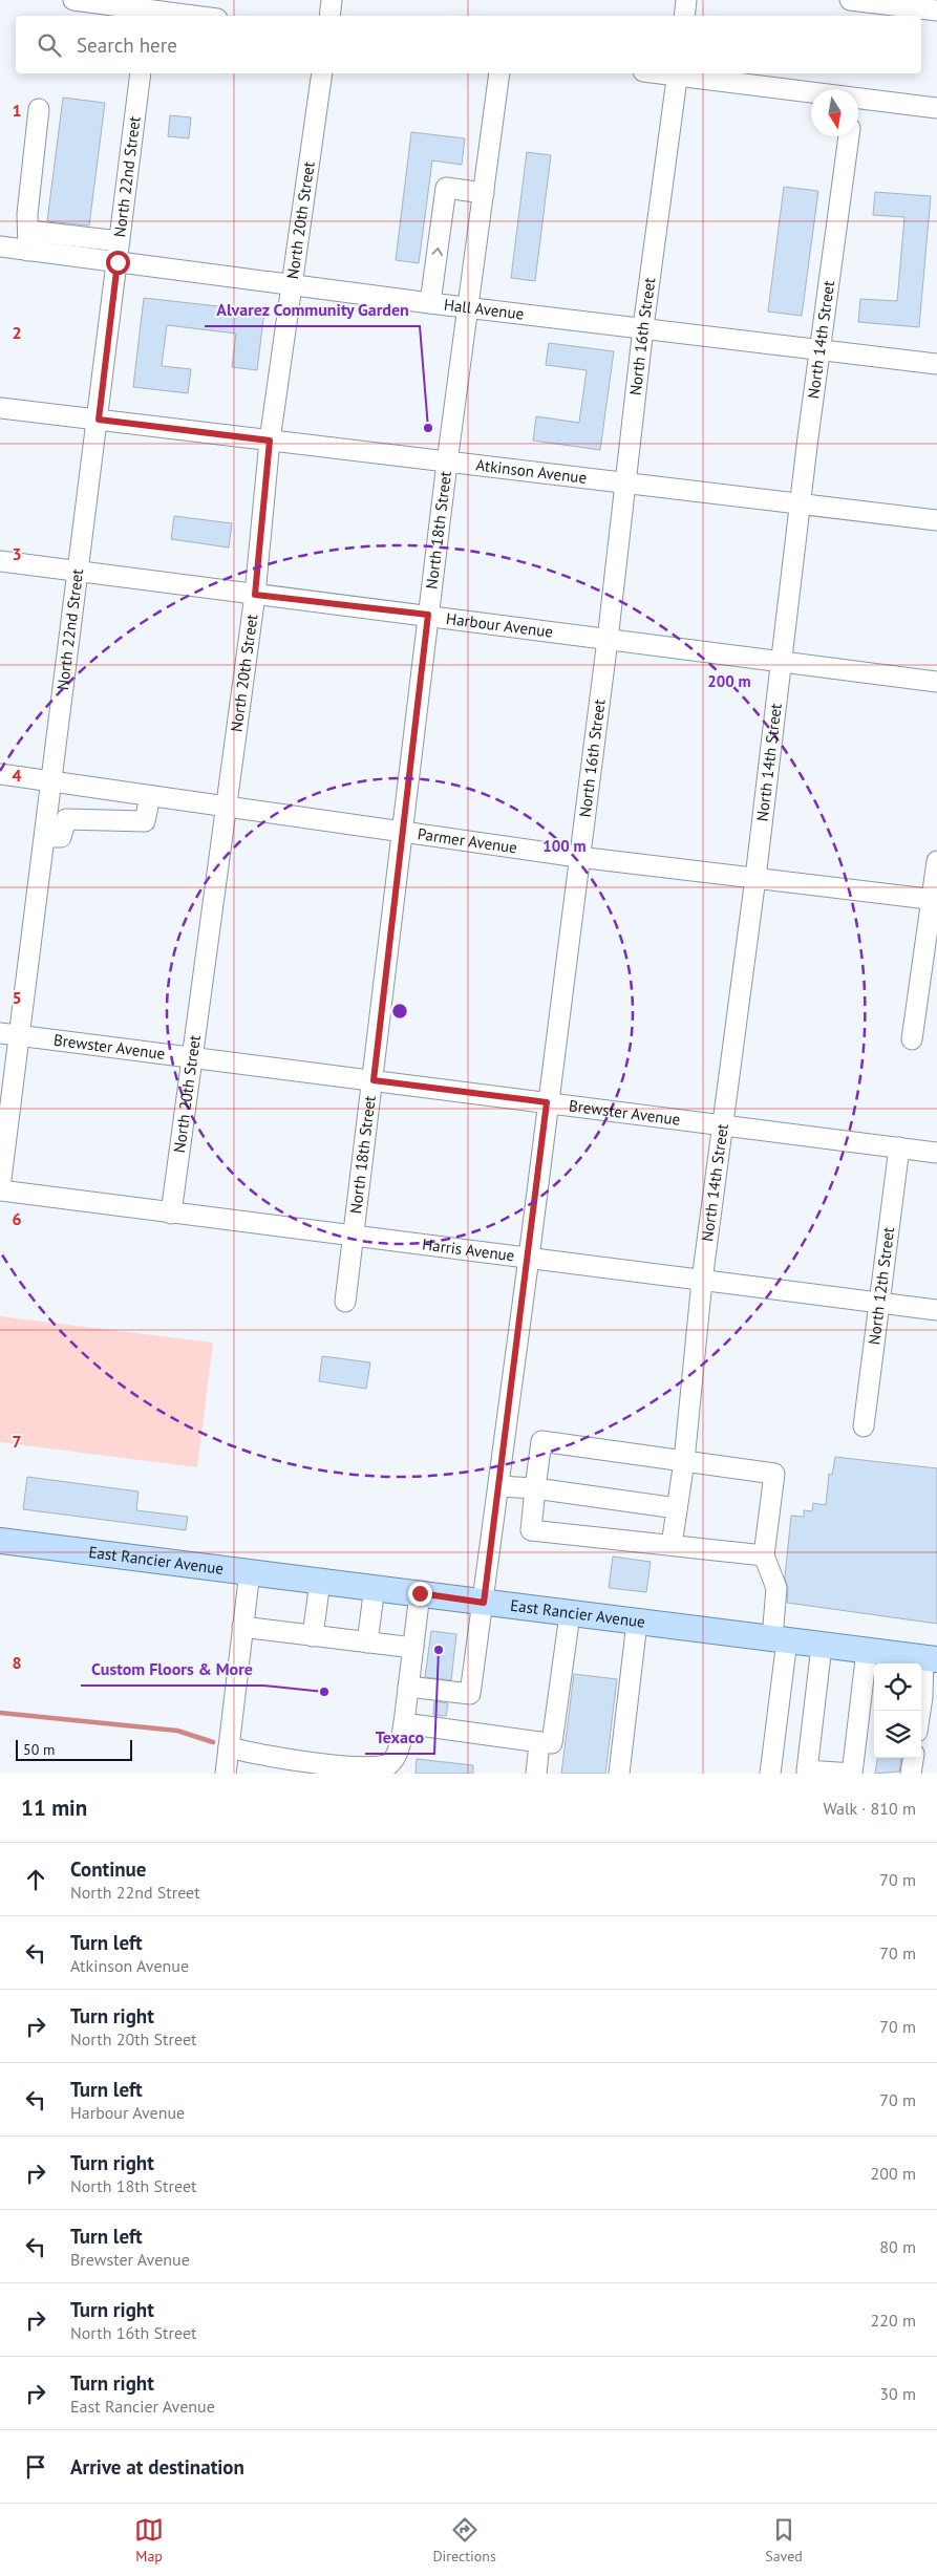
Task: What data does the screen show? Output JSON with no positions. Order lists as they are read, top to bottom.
{
  "streets": {
    "main road": ["East Rancier Avenue"],
    "street": [
      "North 22nd Street",
      "North 20th Street",
      "Hall Avenue",
      "North 16th Street",
      "North 14th Street",
      "Atkinson Avenue",
      "North 18th Street",
      "Harbour Avenue",
      "Parmer Avenue",
      "Brewster Avenue",
      "Harris Avenue",
      "North 12th Street"
    ]
  },
  "crossings": [
    ["North 22nd Street", "Hall Avenue"],
    ["North 22nd Street", "Atkinson Avenue"],
    ["North 22nd Street", "Harbour Avenue"],
    ["North 22nd Street", "Parmer Avenue"],
    ["North 22nd Street", "Brewster Avenue"],
    ["North 22nd Street", "Harris Avenue"],
    ["North 20th Street", "Hall Avenue"],
    ["North 20th Street", "Atkinson Avenue"],
    ["North 20th Street", "Harbour Avenue"],
    ["North 20th Street", "Parmer Avenue"],
    ["North 20th Street", "Brewster Avenue"],
    ["North 20th Street", "Harris Avenue"],
    ["Hall Avenue", "North 16th Street"],
    ["Hall Avenue", "North 14th Street"],
    ["Hall Avenue", "North 18th Street"],
    ["North 16th Street", "Atkinson Avenue"],
    ["North 16th Street", "Harbour Avenue"],
    ["North 16th Street", "Parmer Avenue"],
    ["North 16th Street", "Brewster Avenue"],
    ["North 16th Street", "Harris Avenue"],
    ["North 16th Street", "East Rancier Avenue"],
    ["North 14th Street", "Atkinson Avenue"],
    ["North 14th Street", "Harbour Avenue"],
    ["North 14th Street", "Parmer Avenue"],
    ["North 14th Street", "Brewster Avenue"],
    ["North 14th Street", "Harris Avenue"],
    ["Atkinson Avenue", "North 18th Street"],
    ["North 18th Street", "Harbour Avenue"],
    ["North 18th Street", "Parmer Avenue"],
    ["North 18th Street", "Brewster Avenue"],
    ["North 18th Street", "Harris Avenue"],
    ["Brewster Avenue", "North 12th Street"],
    ["Harris Avenue", "North 12th Street"]
  ],
  "places": ["Alvarez Community Garden", "Texaco", "Custom Floors & More"],
  "scale_bar": "50 m",
  "north": "bottom",
  "page": {
    "search": "Search here",
    "scale": "50 m",
    "heading": ["11 min", "Walk · 810 m"],
    "list": [
      ["Continue", "North 22nd Street", "70 m"],
      ["Turn left", "Atkinson Avenue", "70 m"],
      ["Turn right", "North 20th Street", "70 m"],
      ["Turn left", "Harbour Avenue", "70 m"],
      ["Turn right", "North 18th Street", "200 m"],
      ["Turn left", "Brewster Avenue", "80 m"],
      ["Turn right", "North 16th Street", "220 m"],
      ["Turn right", "East Rancier Avenue", "30 m"],
      "Arrive at destination"
    ],
    "nav": ["Map", "Directions", "Saved"]
  },
  "grid": {
    "rows": [
      "1",
      "2",
      "3",
      "4",
      "5",
      "6",
      "7",
      "8"
    ]
  },
  "rings": ["200 m", "100 m"]
}
